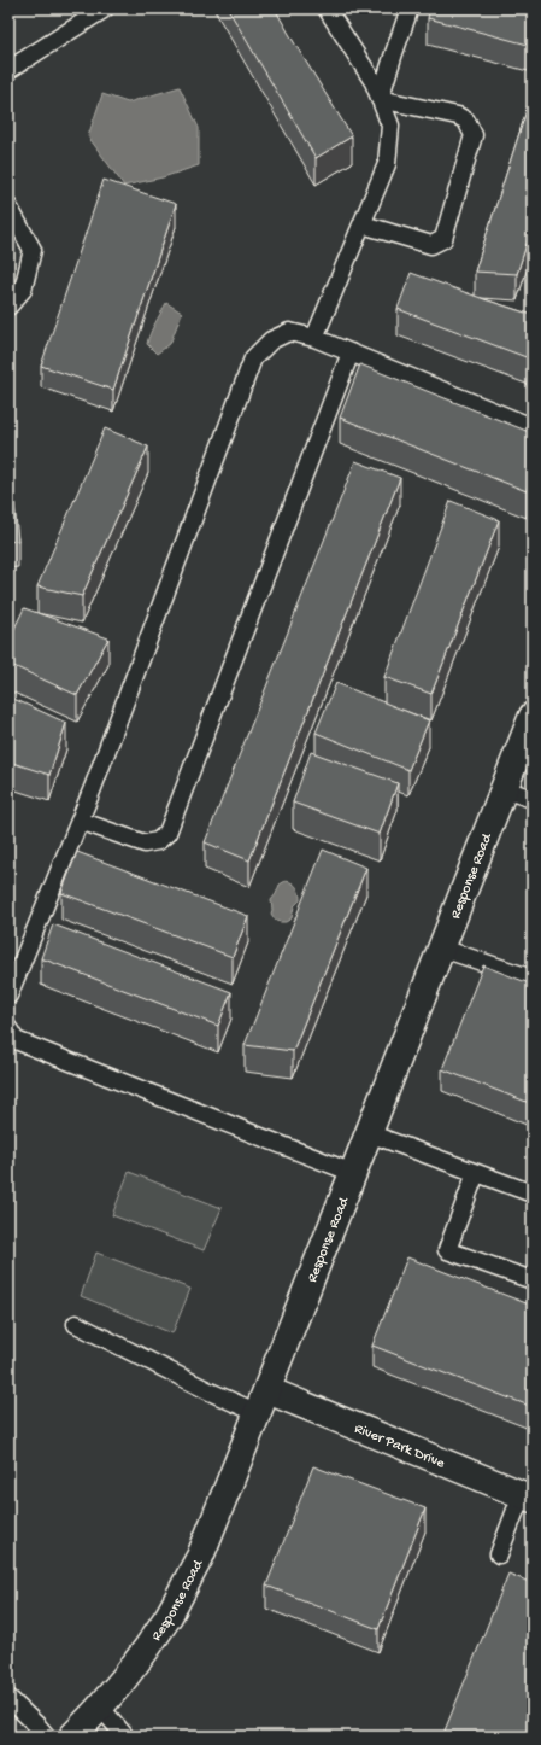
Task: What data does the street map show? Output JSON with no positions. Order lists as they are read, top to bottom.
{
  "streets": {
    "street": ["Response Road", "River Park Drive"]
  },
  "crossings": [
    ["Response Road", "River Park Drive"]
  ]
}
